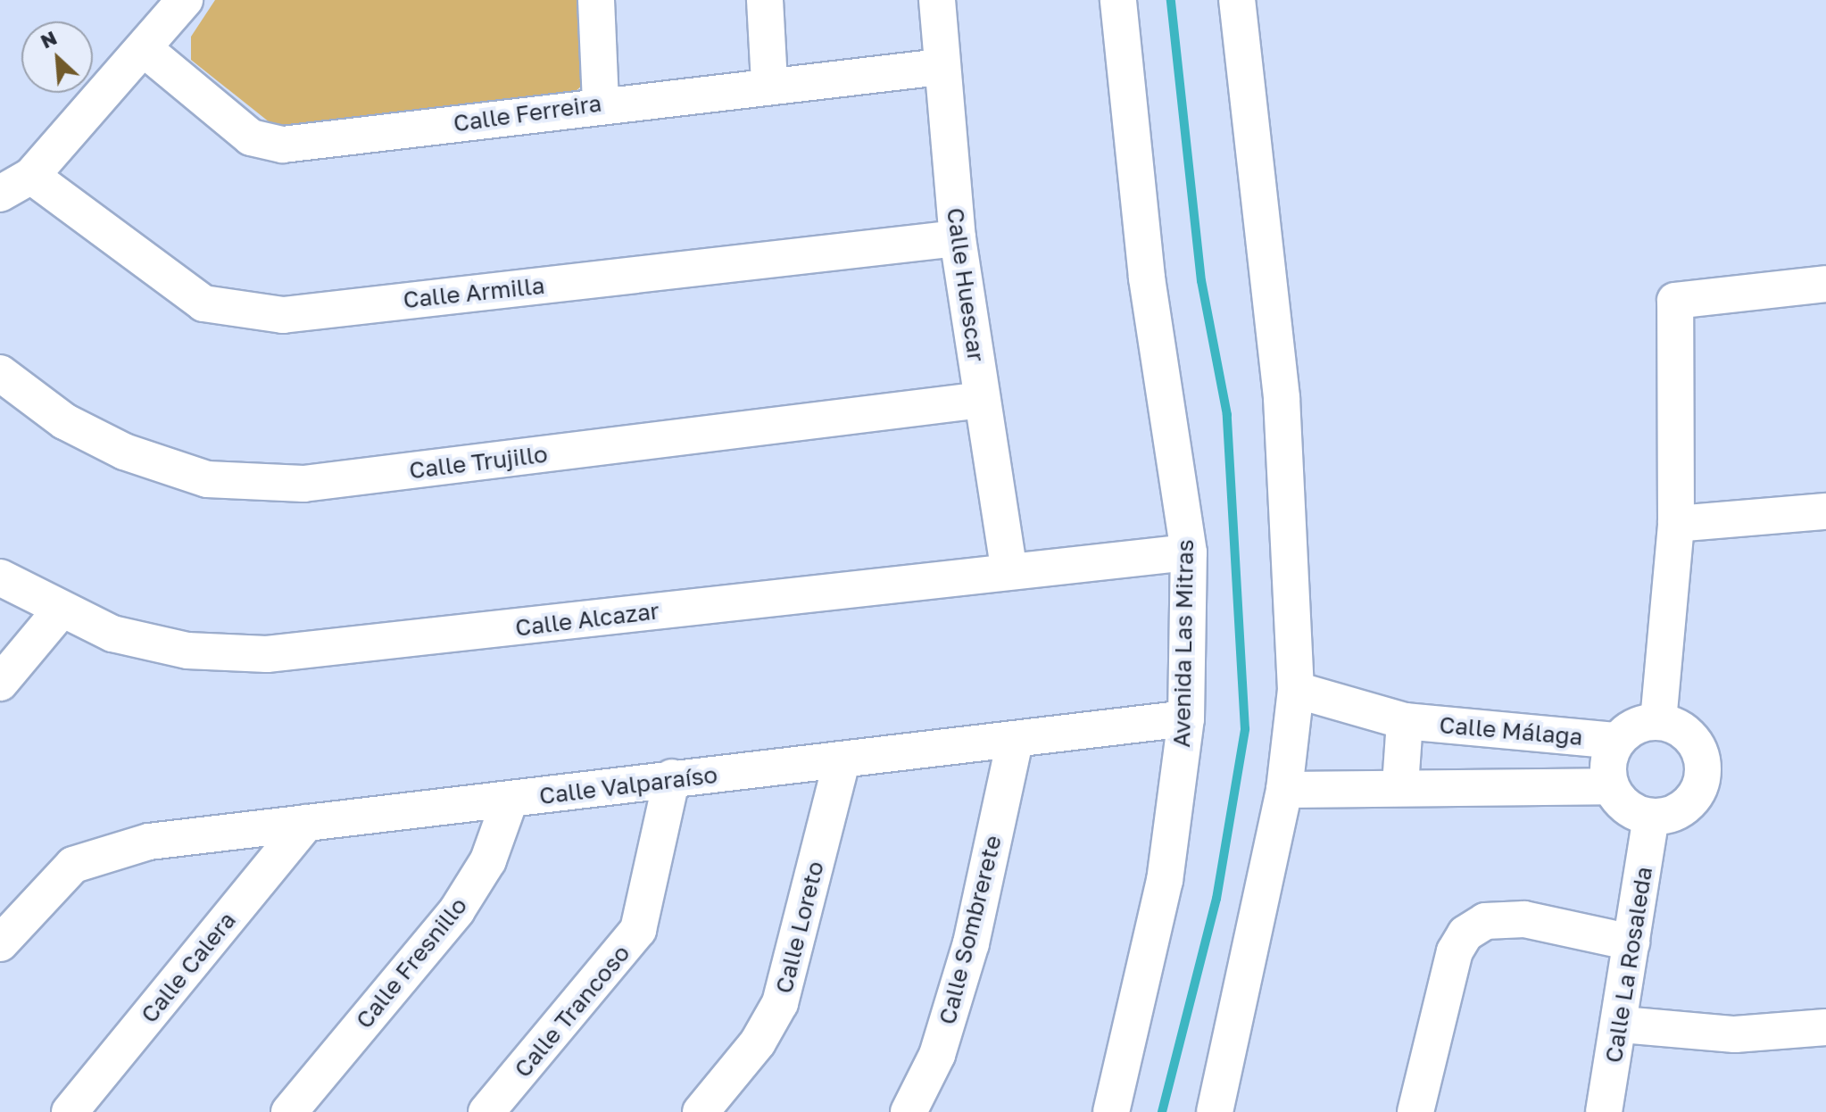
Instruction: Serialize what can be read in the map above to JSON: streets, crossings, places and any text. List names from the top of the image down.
{
  "streets": {
    "street": [
      "Calle Ferreira",
      "Calle Huescar",
      "Calle Armilla",
      "Calle Trujillo",
      "Calle Alcazar",
      "Avenida Las Mitras",
      "Calle Málaga",
      "Calle Valparaíso",
      "Calle Loreto",
      "Calle Sombrerete",
      "Calle Fresnillo",
      "Calle La Rosaleda",
      "Calle Calera",
      "Calle Trancoso"
    ]
  },
  "crossings": [
    ["Calle Ferreira", "Calle Huescar"],
    ["Calle Huescar", "Calle Armilla"],
    ["Calle Huescar", "Calle Trujillo"],
    ["Calle Huescar", "Calle Alcazar"],
    ["Calle Alcazar", "Avenida Las Mitras"],
    ["Avenida Las Mitras", "Calle Valparaíso"],
    ["Calle Málaga", "Calle La Rosaleda"],
    ["Calle Valparaíso", "Calle Loreto"],
    ["Calle Valparaíso", "Calle Sombrerete"],
    ["Calle Valparaíso", "Calle Fresnillo"],
    ["Calle Valparaíso", "Calle Calera"],
    ["Calle Valparaíso", "Calle Trancoso"]
  ],
  "north": "top left"
}
